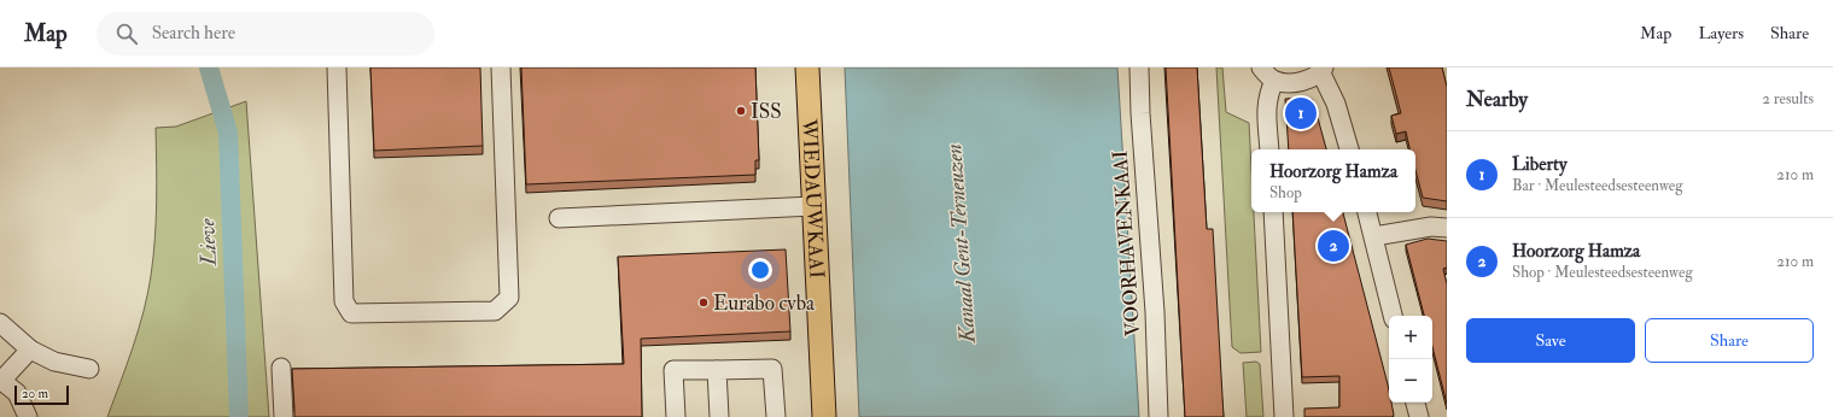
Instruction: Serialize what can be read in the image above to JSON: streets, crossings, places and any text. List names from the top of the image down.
{
  "streets": {
    "main road": ["WIEDAUWKAAI"],
    "street": ["VOORHAVENKAAI"]
  },
  "water": ["Lieve", "Kanaal Gent-Terneuzen"],
  "places": ["ISS", "Eurabo cvba"],
  "scale_bar": "20 m",
  "page": {
    "header": "Map",
    "search": "Search here",
    "nav": ["Map", "Layers", "Share"],
    "heading": ["Nearby", "2 results"],
    "pins": ["1", "2"],
    "list": [
      {
        "mark": "1",
        "name": "Liberty",
        "note": "Bar · Meulesteedsesteenweg",
        "value": "210 m"
      },
      {
        "mark": "2",
        "name": "Hoorzorg Hamza",
        "note": "Shop · Meulesteedsesteenweg",
        "value": "210 m"
      }
    ],
    "popup": ["Hoorzorg Hamza", "Shop"],
    "buttons": ["Save", "Share"],
    "map_buttons": ["+", "−"],
    "scale": "20 m"
  }
}
